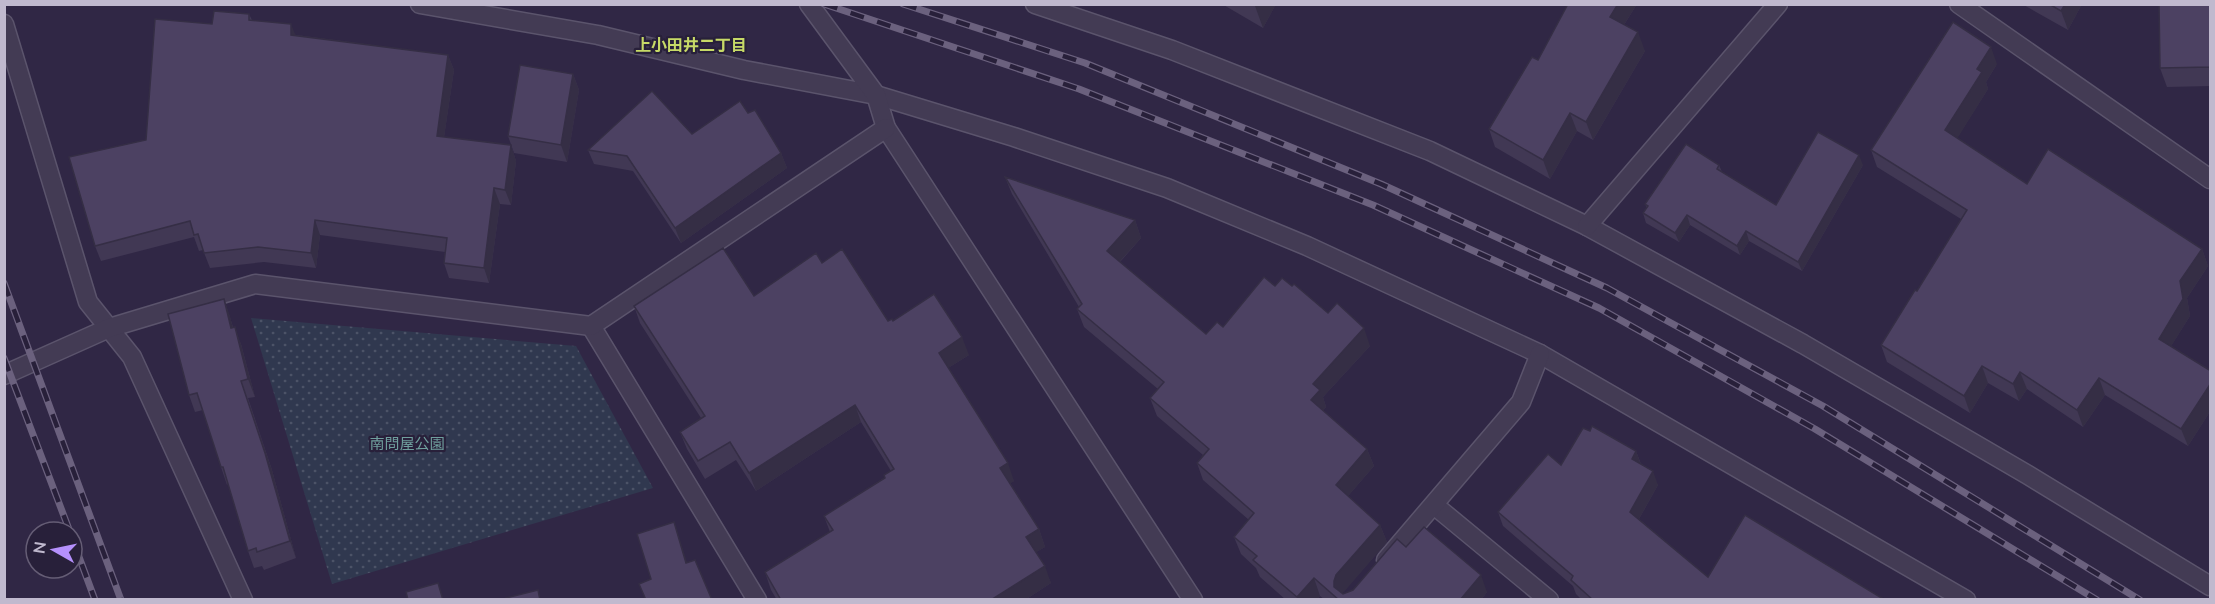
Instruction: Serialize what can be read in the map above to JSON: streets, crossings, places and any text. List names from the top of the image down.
{
  "districts": ["上小田井二丁目"],
  "parks": ["南問屋公園"],
  "north": "left"
}
